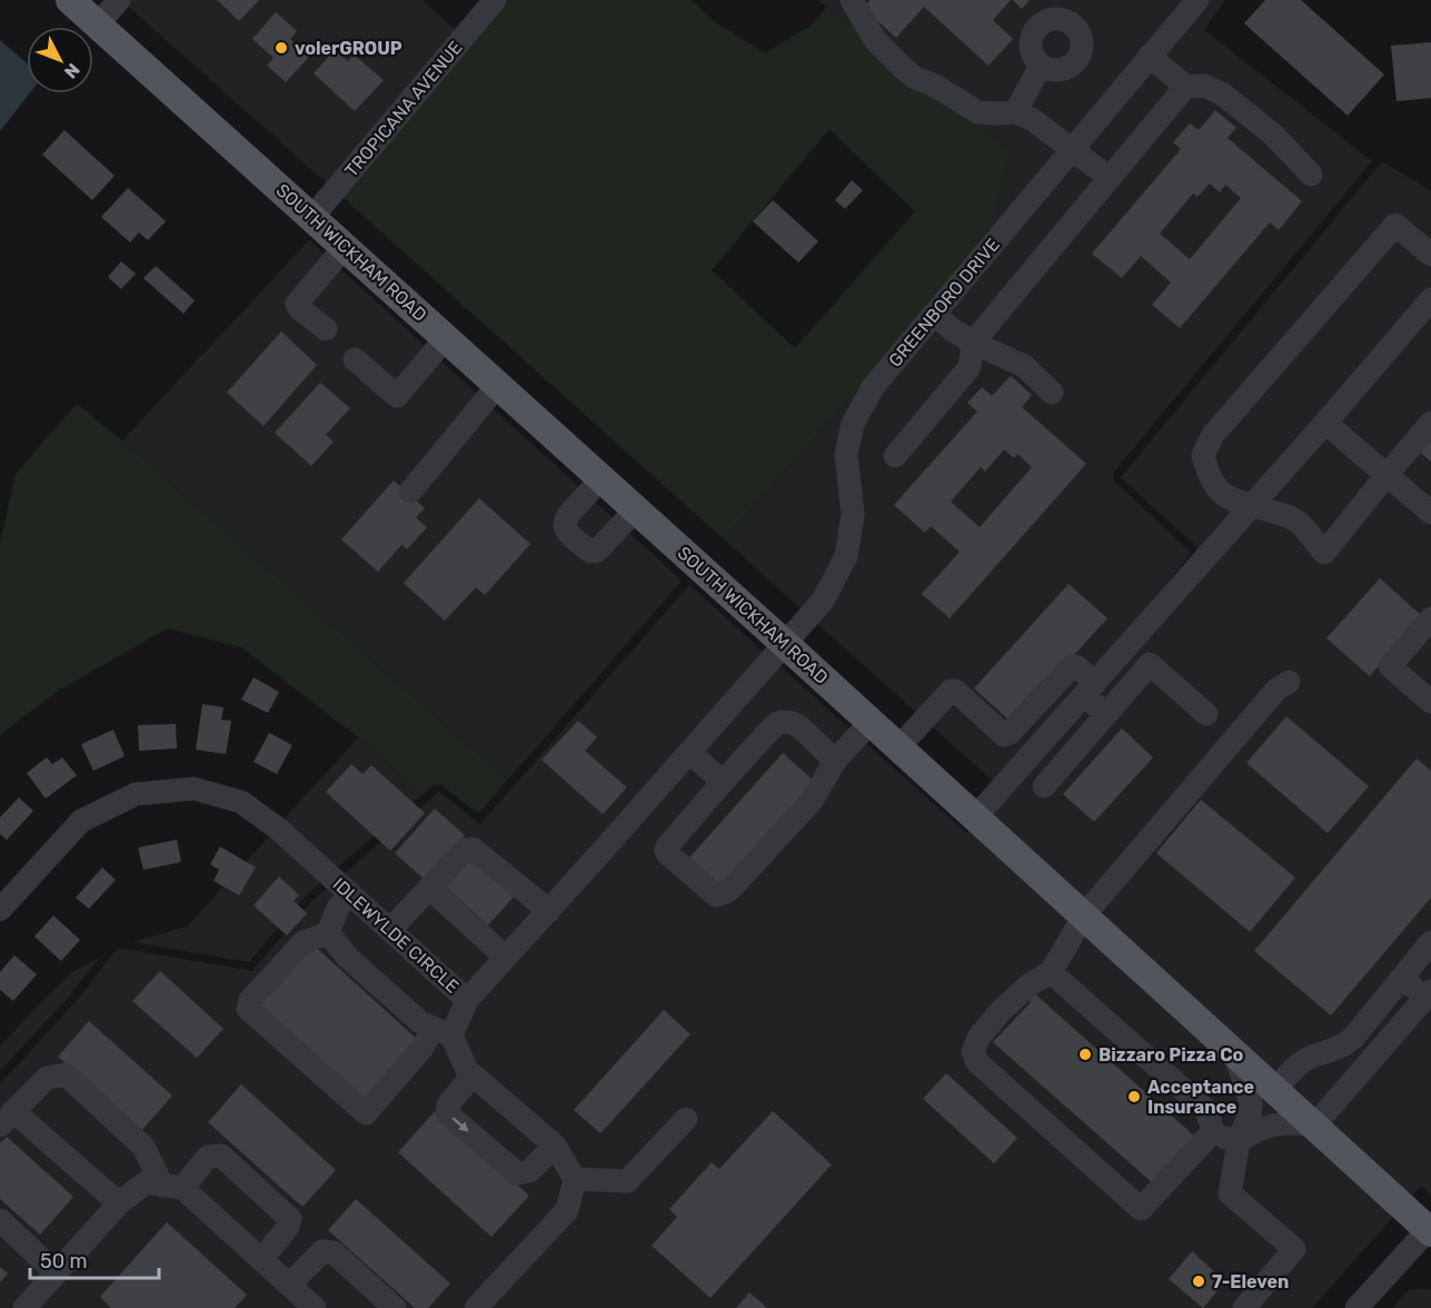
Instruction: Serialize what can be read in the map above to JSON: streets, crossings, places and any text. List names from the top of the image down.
{
  "streets": {
    "main road": ["SOUTH WICKHAM ROAD"],
    "street": ["TROPICANA AVENUE", "GREENBORO DRIVE", "IDLEWYLDE CIRCLE"]
  },
  "crossings": [
    ["TROPICANA AVENUE", "SOUTH WICKHAM ROAD"],
    ["SOUTH WICKHAM ROAD", "GREENBORO DRIVE"],
    ["SOUTH WICKHAM ROAD", "IDLEWYLDE CIRCLE"],
    ["GREENBORO DRIVE", "IDLEWYLDE CIRCLE"]
  ],
  "places": [
    "volerGROUP",
    "Bizzaro Pizza Co",
    "Acceptance Insurance",
    "7-Eleven"
  ],
  "scale_bar": "50 m",
  "north": "bottom right"
}
